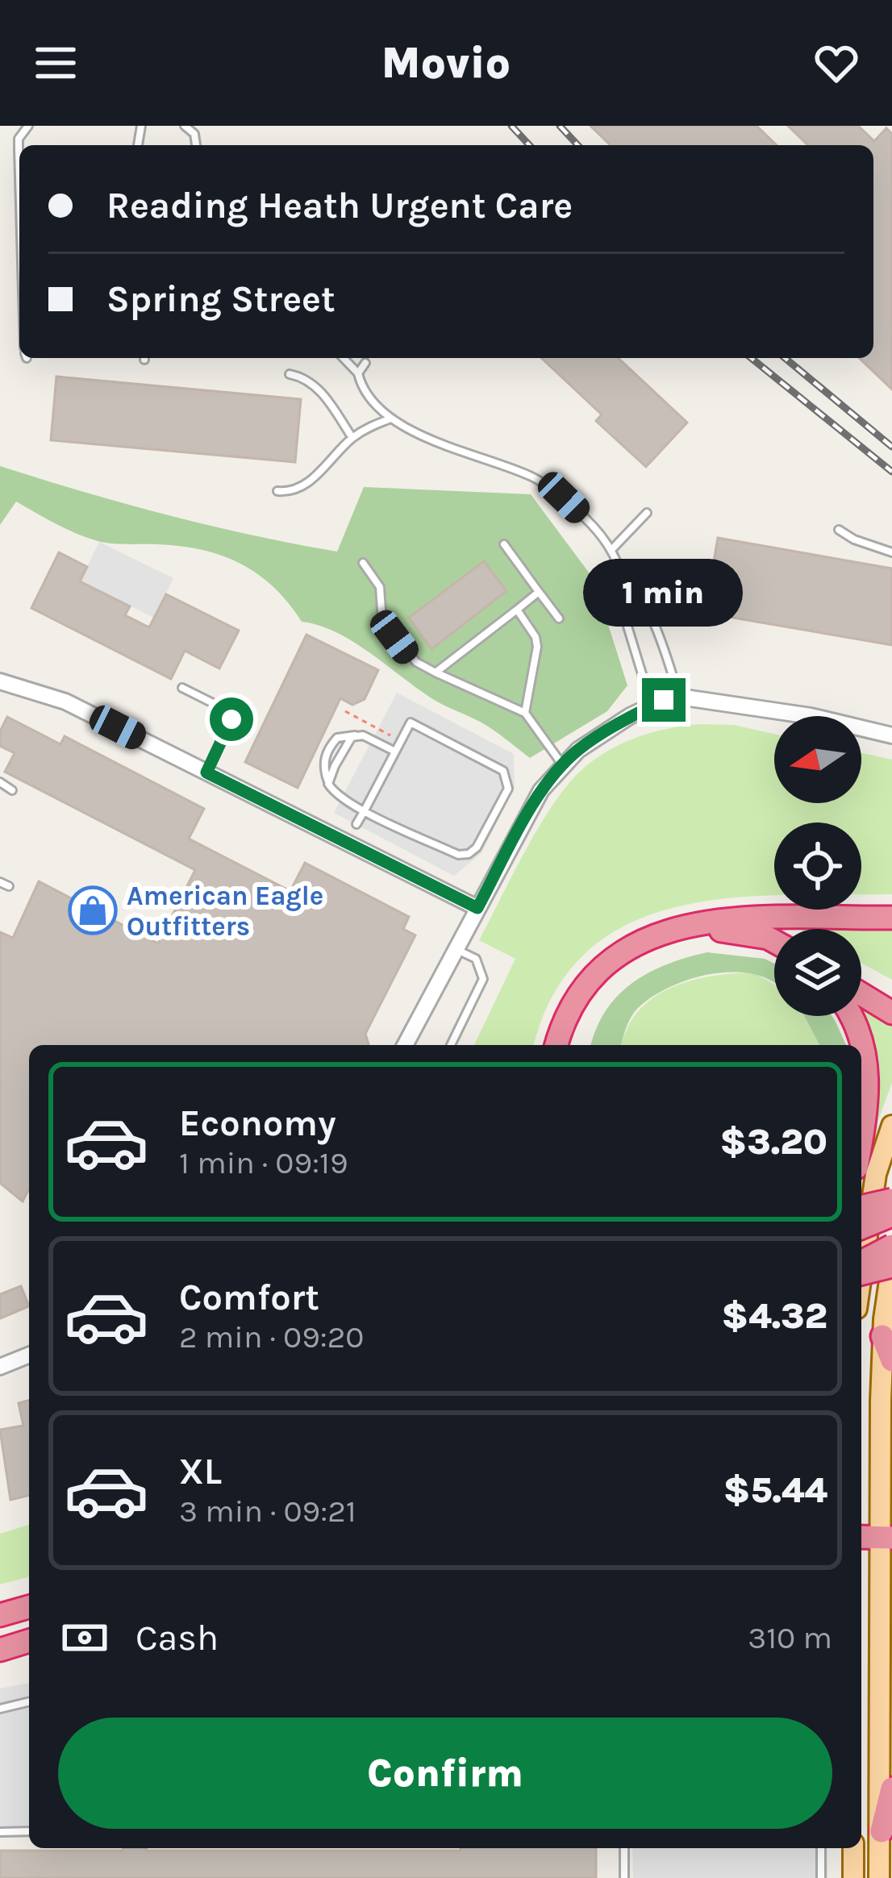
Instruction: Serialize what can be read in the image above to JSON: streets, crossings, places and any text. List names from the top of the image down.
{
  "places": {
    "shop": ["American Eagle Outfitters"]
  },
  "north": "left",
  "page": {
    "header": "Movio",
    "banner": ["Reading Heath Urgent Care", "Spring Street"],
    "bubble": "1 min",
    "list": [
      {
        "name": "Economy",
        "note": "1 min · 09:19",
        "value": "$3.20"
      },
      {
        "name": "Comfort",
        "note": "2 min · 09:20",
        "value": "$4.32"
      },
      {
        "name": "XL",
        "note": "3 min · 09:21",
        "value": "$5.44"
      }
    ],
    "pay": ["Cash", "310 m"],
    "buttons": "Confirm"
  }
}
